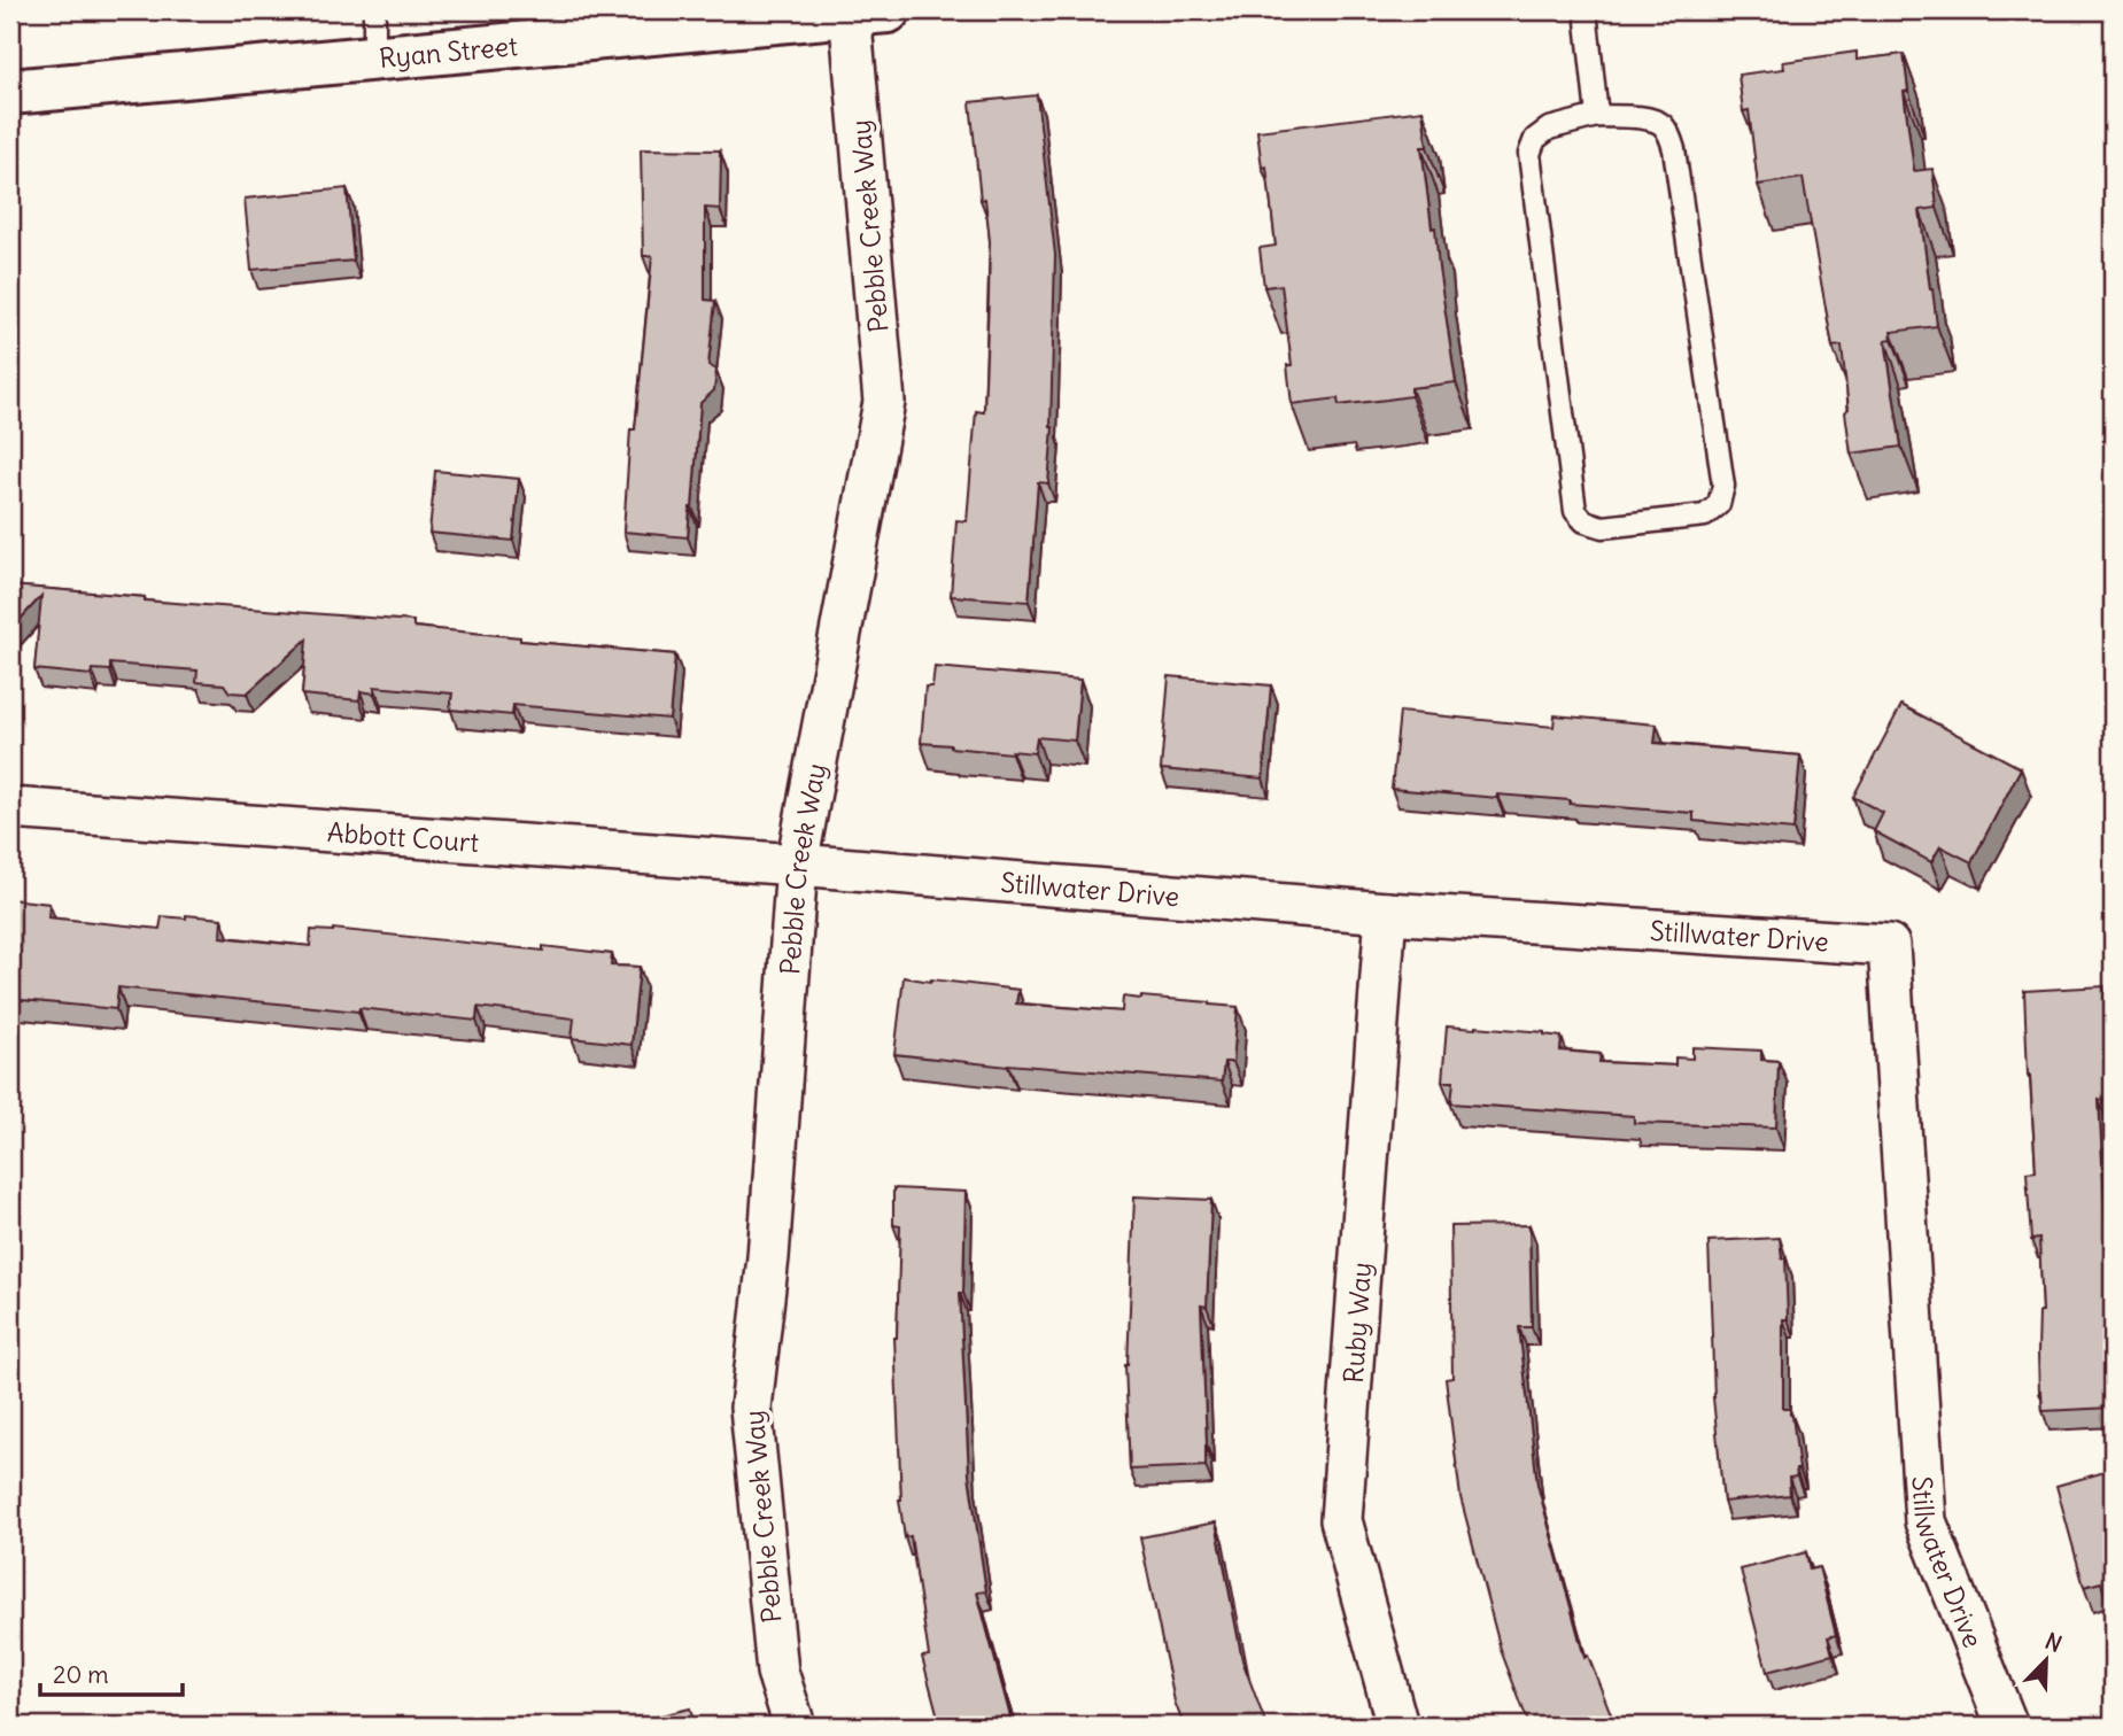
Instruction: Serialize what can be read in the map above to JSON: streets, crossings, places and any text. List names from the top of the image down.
{
  "streets": {
    "street": [
      "Ryan Street",
      "Pebble Creek Way",
      "Abbott Court",
      "Stillwater Drive",
      "Ruby Way"
    ]
  },
  "crossings": [
    ["Ryan Street", "Pebble Creek Way"],
    ["Pebble Creek Way", "Abbott Court"],
    ["Pebble Creek Way", "Stillwater Drive"],
    ["Abbott Court", "Stillwater Drive"],
    ["Stillwater Drive", "Ruby Way"]
  ],
  "scale_bar": "20 m",
  "north": "top right"
}
